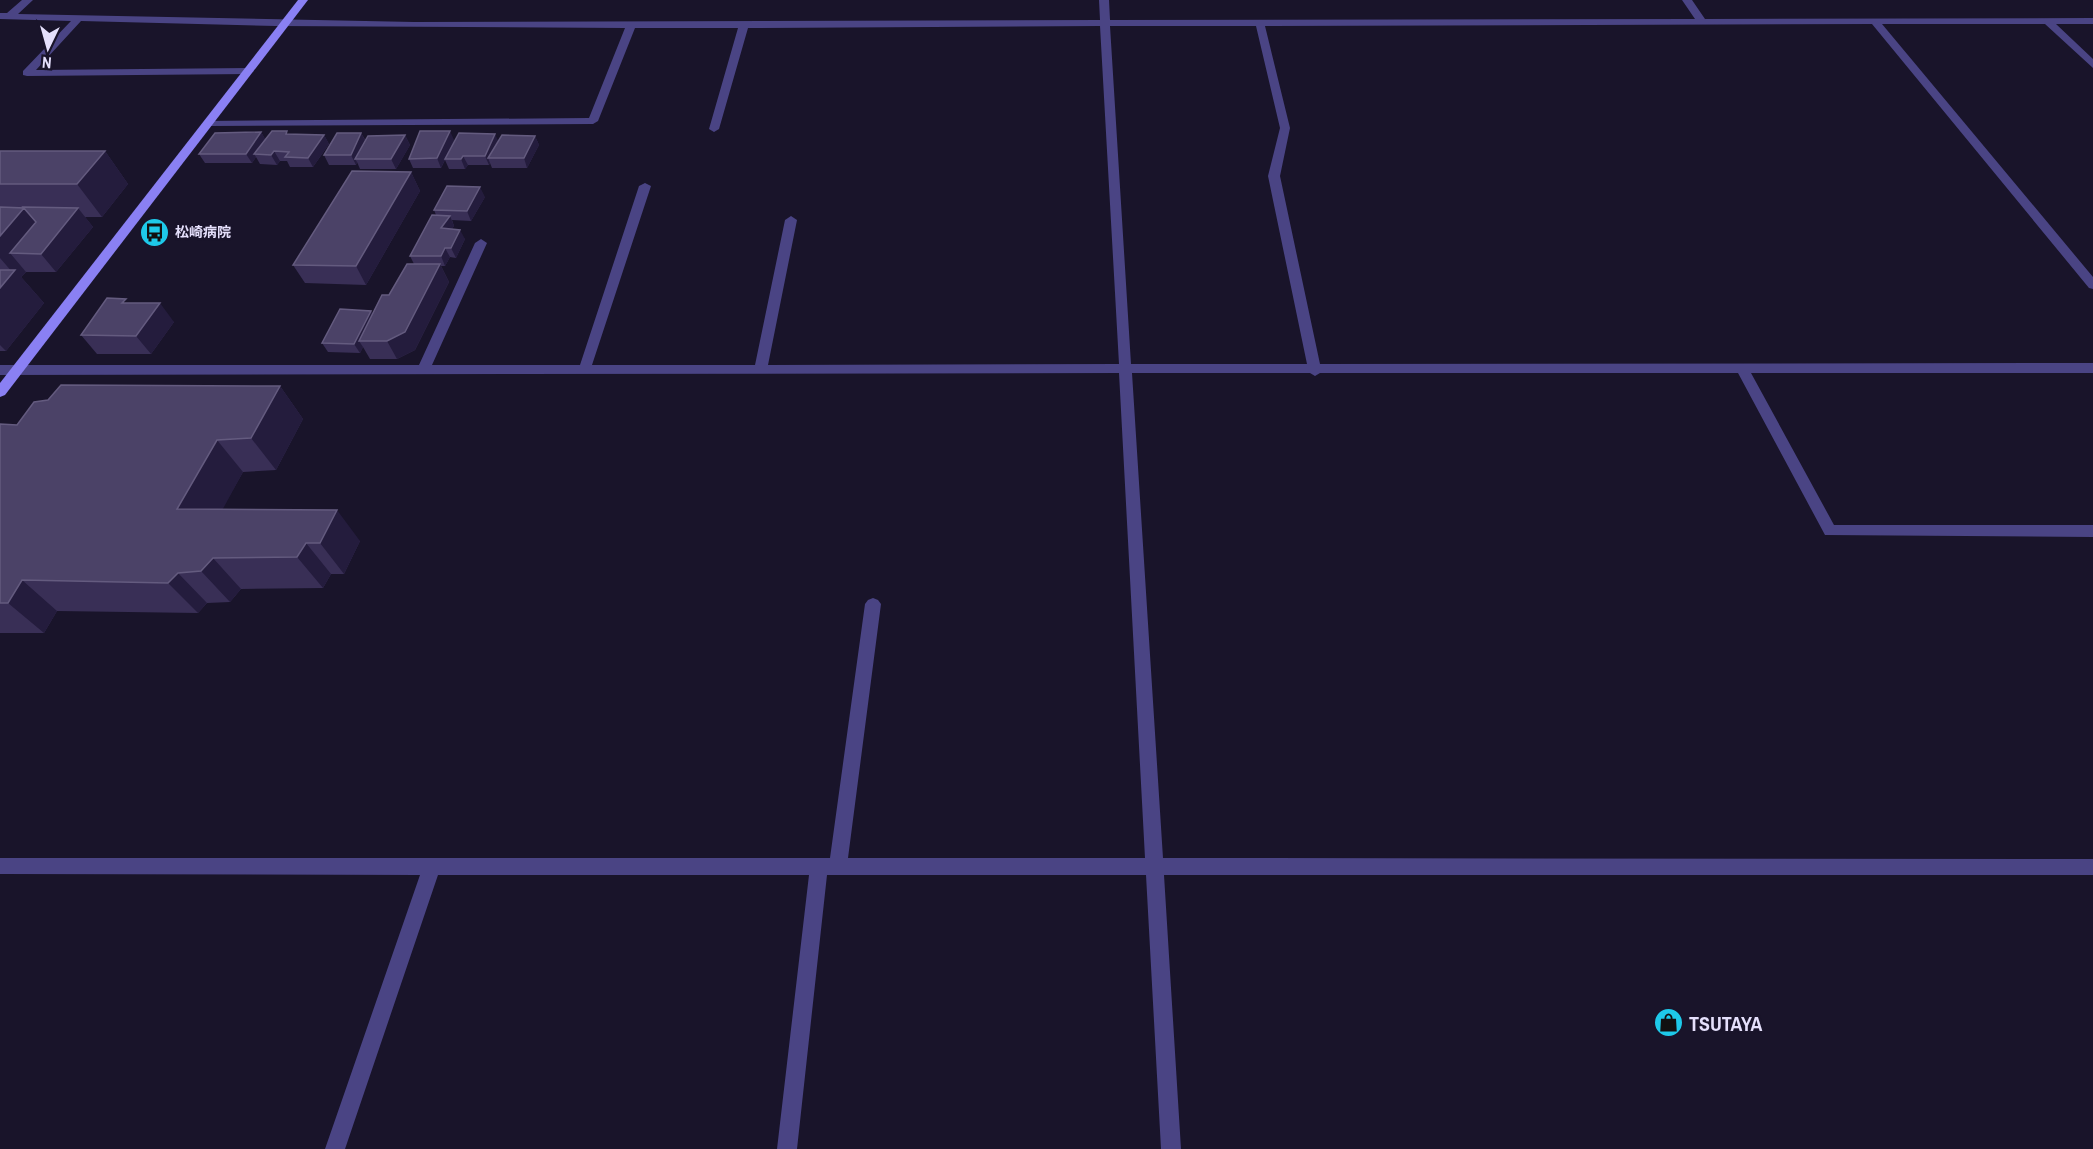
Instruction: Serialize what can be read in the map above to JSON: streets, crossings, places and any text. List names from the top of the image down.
{
  "places": {
    "bus stop": ["松崎病院"],
    "shop": ["TSUTAYA"]
  },
  "north": "bottom"
}
